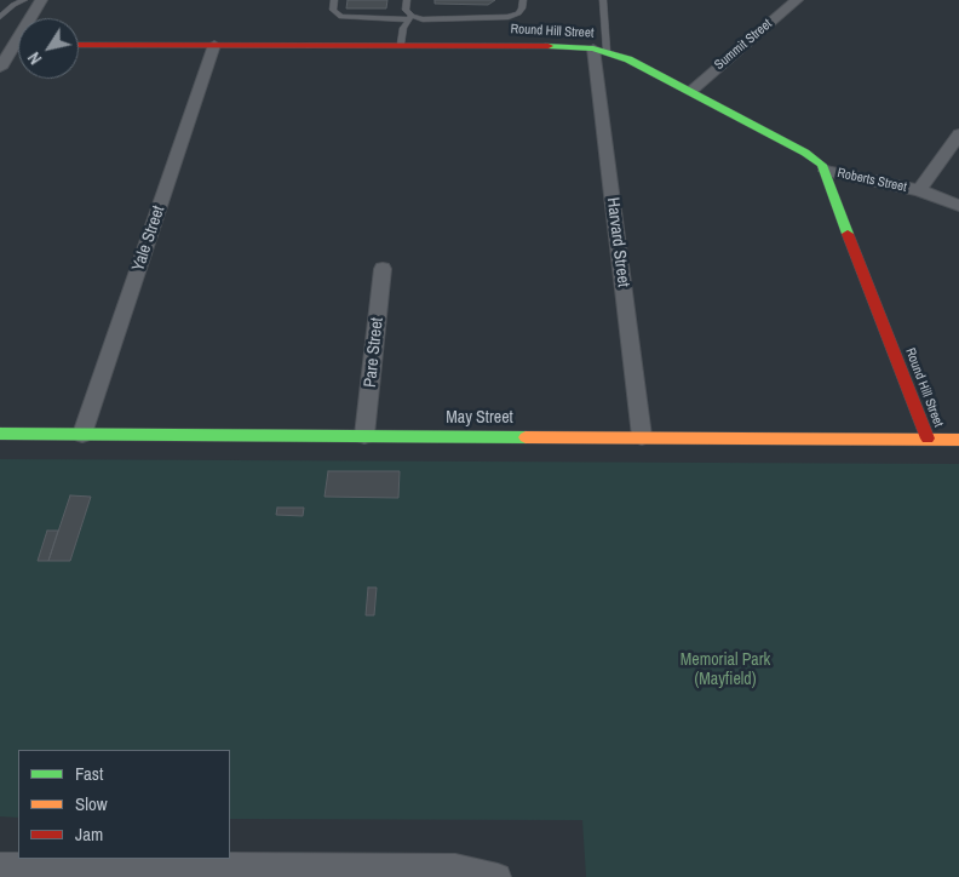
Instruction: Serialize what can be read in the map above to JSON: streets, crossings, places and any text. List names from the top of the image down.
{
  "streets": {
    "street": [
      "Round Hill Street",
      "Summit Street",
      "Roberts Street",
      "Yale Street",
      "Harvard Street",
      "Pare Street",
      "May Street"
    ]
  },
  "crossings": [
    ["Round Hill Street", "Summit Street"],
    ["Round Hill Street", "Roberts Street"],
    ["Round Hill Street", "Yale Street"],
    ["Round Hill Street", "Harvard Street"],
    ["Round Hill Street", "May Street"],
    ["Yale Street", "May Street"],
    ["Harvard Street", "May Street"],
    ["Pare Street", "May Street"]
  ],
  "parks": ["Memorial Park (Mayfield)"],
  "legend": ["Fast", "Slow", "Jam"],
  "north": "bottom left"
}
